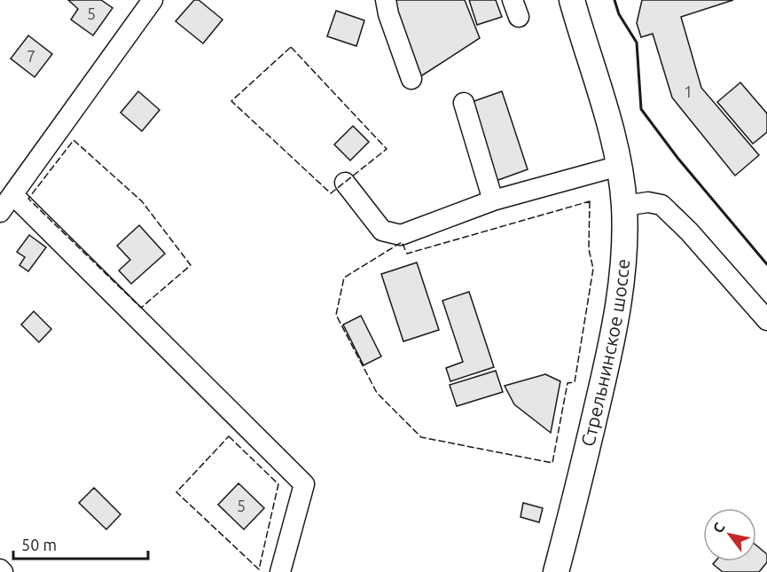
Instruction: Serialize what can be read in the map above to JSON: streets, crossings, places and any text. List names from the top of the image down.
{
  "streets": {
    "main road": ["Стрельнинское шоссе"]
  },
  "house_numbers": [
    "5",
    "7",
    "1",
    "5"
  ],
  "scale_bar": "50 m",
  "north": "top left"
}
